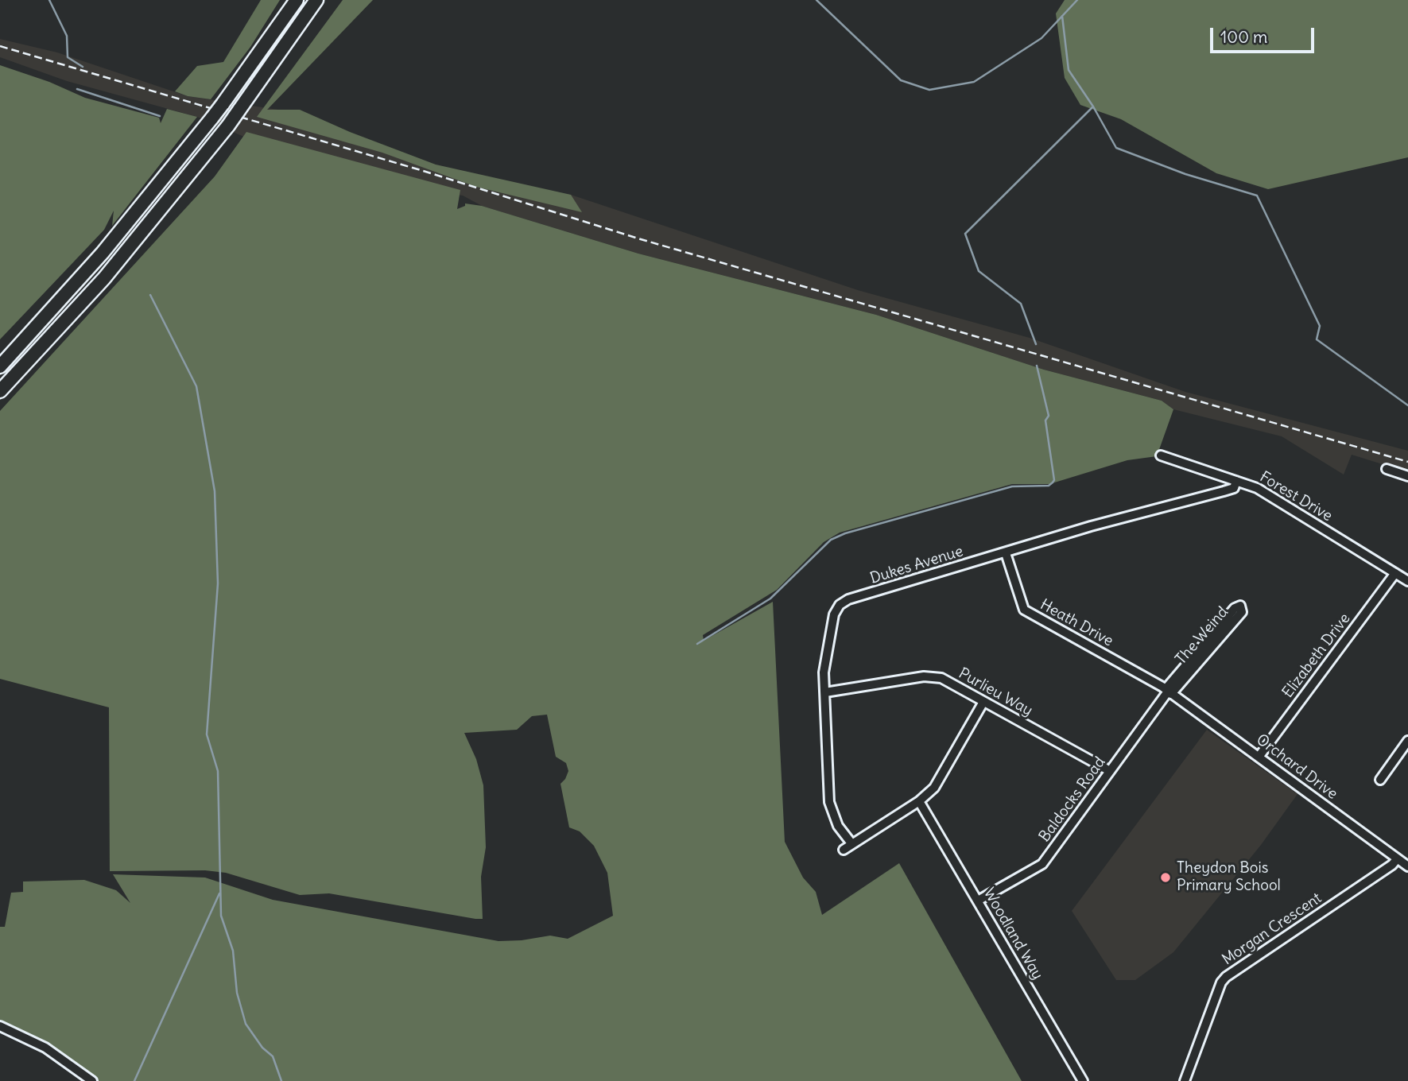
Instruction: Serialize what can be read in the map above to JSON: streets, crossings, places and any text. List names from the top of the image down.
{
  "streets": {
    "street": [
      "Forest Drive",
      "Dukes Avenue",
      "Heath Drive",
      "The Weind",
      "Elizabeth Drive",
      "Purlieu Way",
      "Orchard Drive",
      "Baldocks Road",
      "Morgan Crescent",
      "Woodland Way"
    ]
  },
  "crossings": [
    ["Forest Drive", "Dukes Avenue"],
    ["Forest Drive", "Elizabeth Drive"],
    ["Dukes Avenue", "Heath Drive"],
    ["Dukes Avenue", "Purlieu Way"],
    ["Heath Drive", "The Weind"],
    ["Heath Drive", "Orchard Drive"],
    ["Heath Drive", "Baldocks Road"],
    ["The Weind", "Orchard Drive"],
    ["The Weind", "Baldocks Road"],
    ["Elizabeth Drive", "Orchard Drive"],
    ["Purlieu Way", "Baldocks Road"],
    ["Orchard Drive", "Baldocks Road"],
    ["Orchard Drive", "Morgan Crescent"],
    ["Baldocks Road", "Woodland Way"]
  ],
  "places": ["Theydon Bois Primary School"],
  "scale_bar": "100 m"
}
